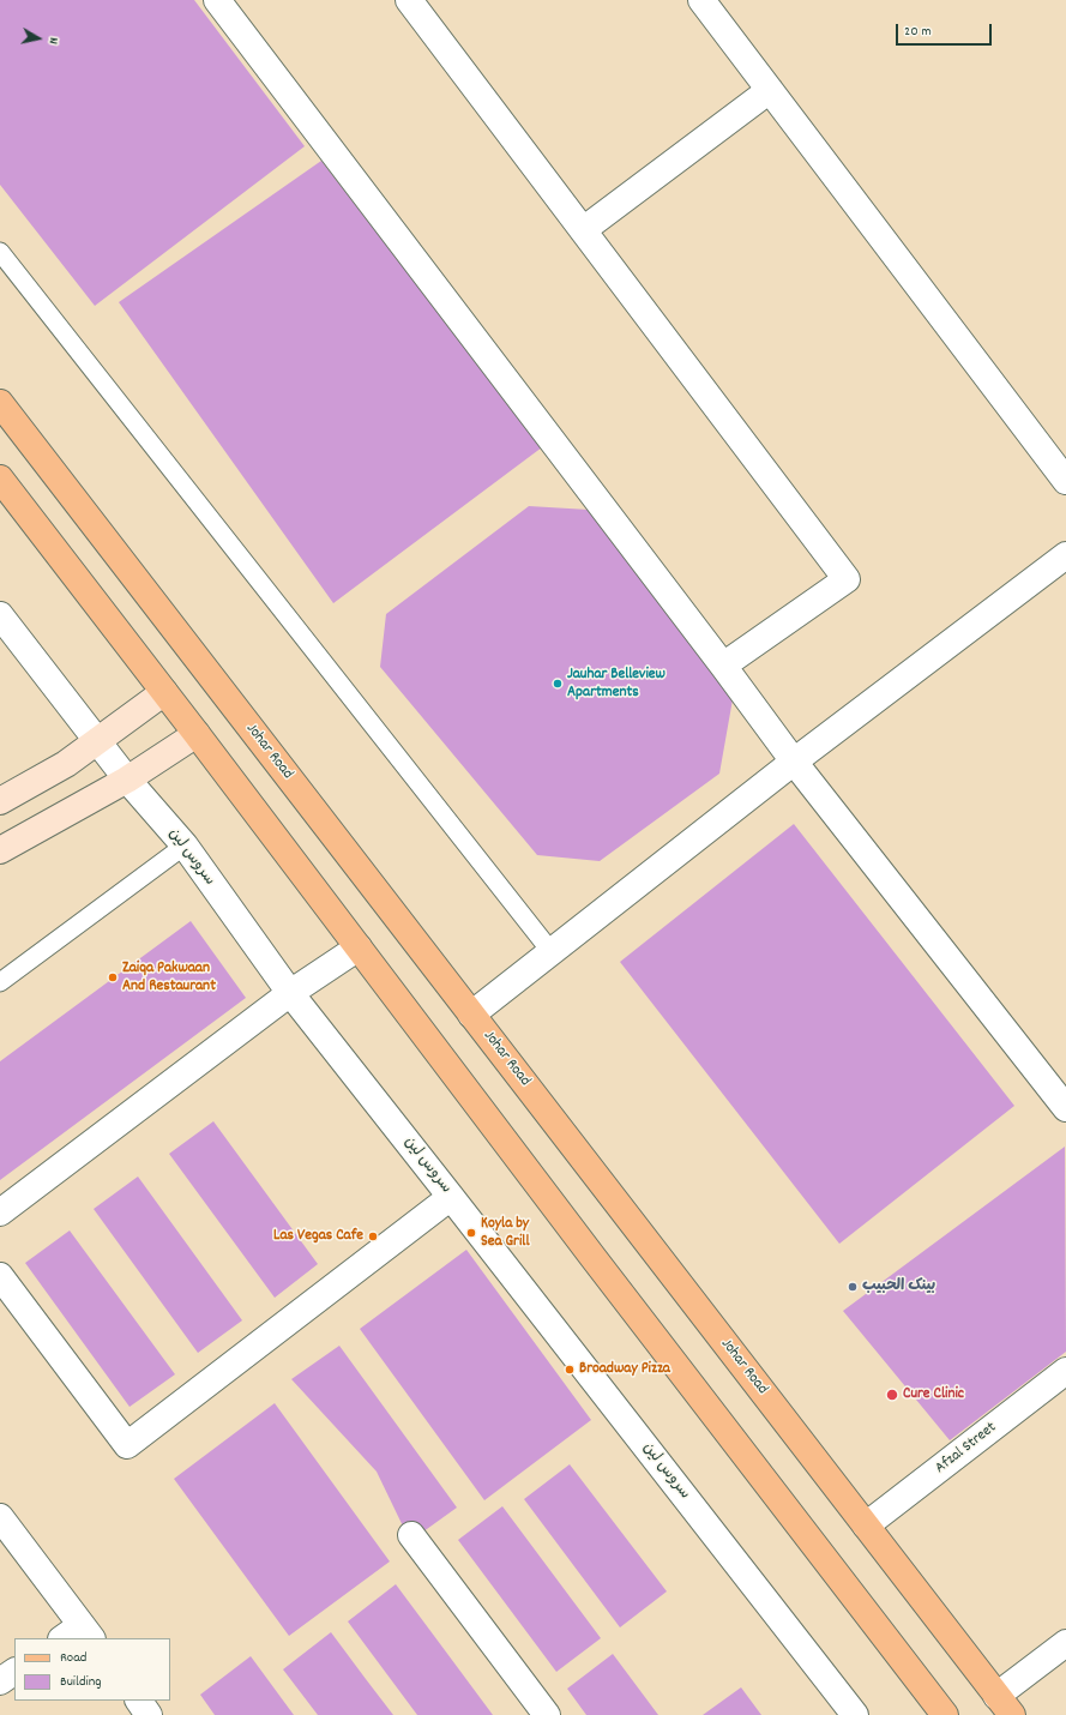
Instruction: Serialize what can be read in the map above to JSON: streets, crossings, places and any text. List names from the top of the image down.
{
  "streets": {
    "main road": ["Johar Road"],
    "street": ["سروس لین", "Afzal Street"]
  },
  "crossings": [
    ["Johar Road", "Afzal Street"]
  ],
  "places": [
    "Jauhar Belleview Apartments",
    "Zaiqa Pakwaan And Restaurant",
    "Koyla by Sea Grill",
    "Las Vegas Cafe",
    "بينک الحبيب",
    "Broadway Pizza",
    "Cure Clinic"
  ],
  "legend": ["Road", "Building"],
  "scale_bar": "20 m",
  "north": "right"
}
